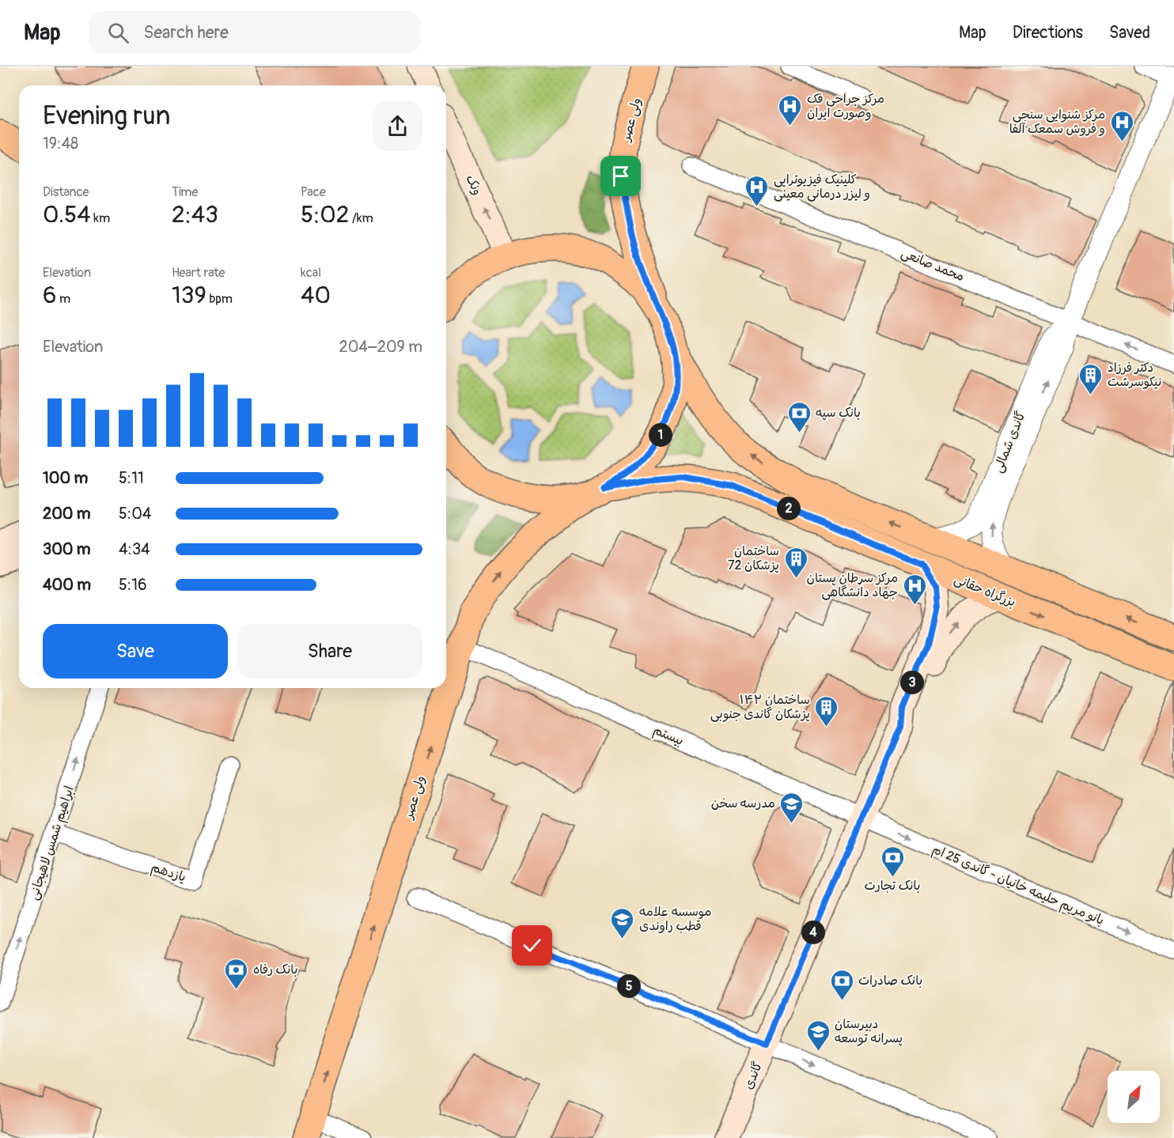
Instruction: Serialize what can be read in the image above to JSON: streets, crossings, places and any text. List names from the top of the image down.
{
  "streets": {
    "main road": [
      "ولی عصر",
      "ونک",
      "بزرگراه حقانی",
      "گاندی"
    ],
    "street": [
      "محمد صانعی",
      "گاندی شمالی",
      "بیستم",
      "ابراهیم شمس لاهیجانی",
      "یازدهم",
      "بانو مریم حلیمه خانیان - گاندی 25 ام"
    ]
  },
  "crossings": [
    ["ولی عصر", "بزرگراه حقانی"],
    ["محمد صانعی", "گاندی شمالی"],
    ["گاندی شمالی", "بزرگراه حقانی"],
    ["بزرگراه حقانی", "گاندی"],
    ["بیستم", "بانو مریم حلیمه خانیان - گاندی 25 ام"],
    ["بیستم", "گاندی"],
    ["ابراهیم شمس لاهیجانی", "یازدهم"],
    ["بانو مریم حلیمه خانیان - گاندی 25 ام", "گاندی"]
  ],
  "one_way": [
    "ولی عصر",
    "ونک",
    "ابراهیم شمس لاهیجانی",
    "بانو مریم حلیمه خانیان - گاندی 25 ام"
  ],
  "places": {
    "hospital": [
      "مرکز جراحی فک وصورت ایران",
      "مرکز شنوایی سنجی و فروش سمعک آلفا",
      "کلینیک فیزیوتراپی و لیزر درمانی معینی",
      "مرکز سرطان پستان جهاد دانشگاهی"
    ],
    "building": ["دکتر فرزاد نیکوسرشت", "ساختمان پزشکان 72", "ساختمان ۱۴۲ پزشکان گاندی جنوبی"],
    "bank": [
      "بانک سپه",
      "بانک تجارت",
      "بانک رفاه",
      "بانک صادرات"
    ],
    "school or university": ["مدرسه سخن", "موسسه علامه قطب راوندی", "دبیرستان پسرانه توسعه"]
  },
  "north": "top right",
  "page": {
    "header": "Map",
    "search": "Search here",
    "nav": ["Map", "Directions", "Saved"],
    "heading": ["Evening run", "19:48"],
    "stats": [
      ["Distance", "0.54 km"],
      ["Time", "2:43"],
      ["Pace", "5:02 /km"],
      ["Elevation", "6 m"],
      ["Heart rate", "139 bpm"],
      ["kcal", "40"]
    ],
    "chart": ["Elevation", "204–209 m"],
    "pins": [
      "1",
      "2",
      "3",
      "4",
      "5"
    ],
    "list": [
      {
        "name": "100 m",
        "note": "5:11"
      },
      {
        "name": "200 m",
        "note": "5:04"
      },
      {
        "name": "300 m",
        "note": "4:34"
      },
      {
        "name": "400 m",
        "note": "5:16"
      }
    ],
    "buttons": ["Save", "Share"]
  }
}
